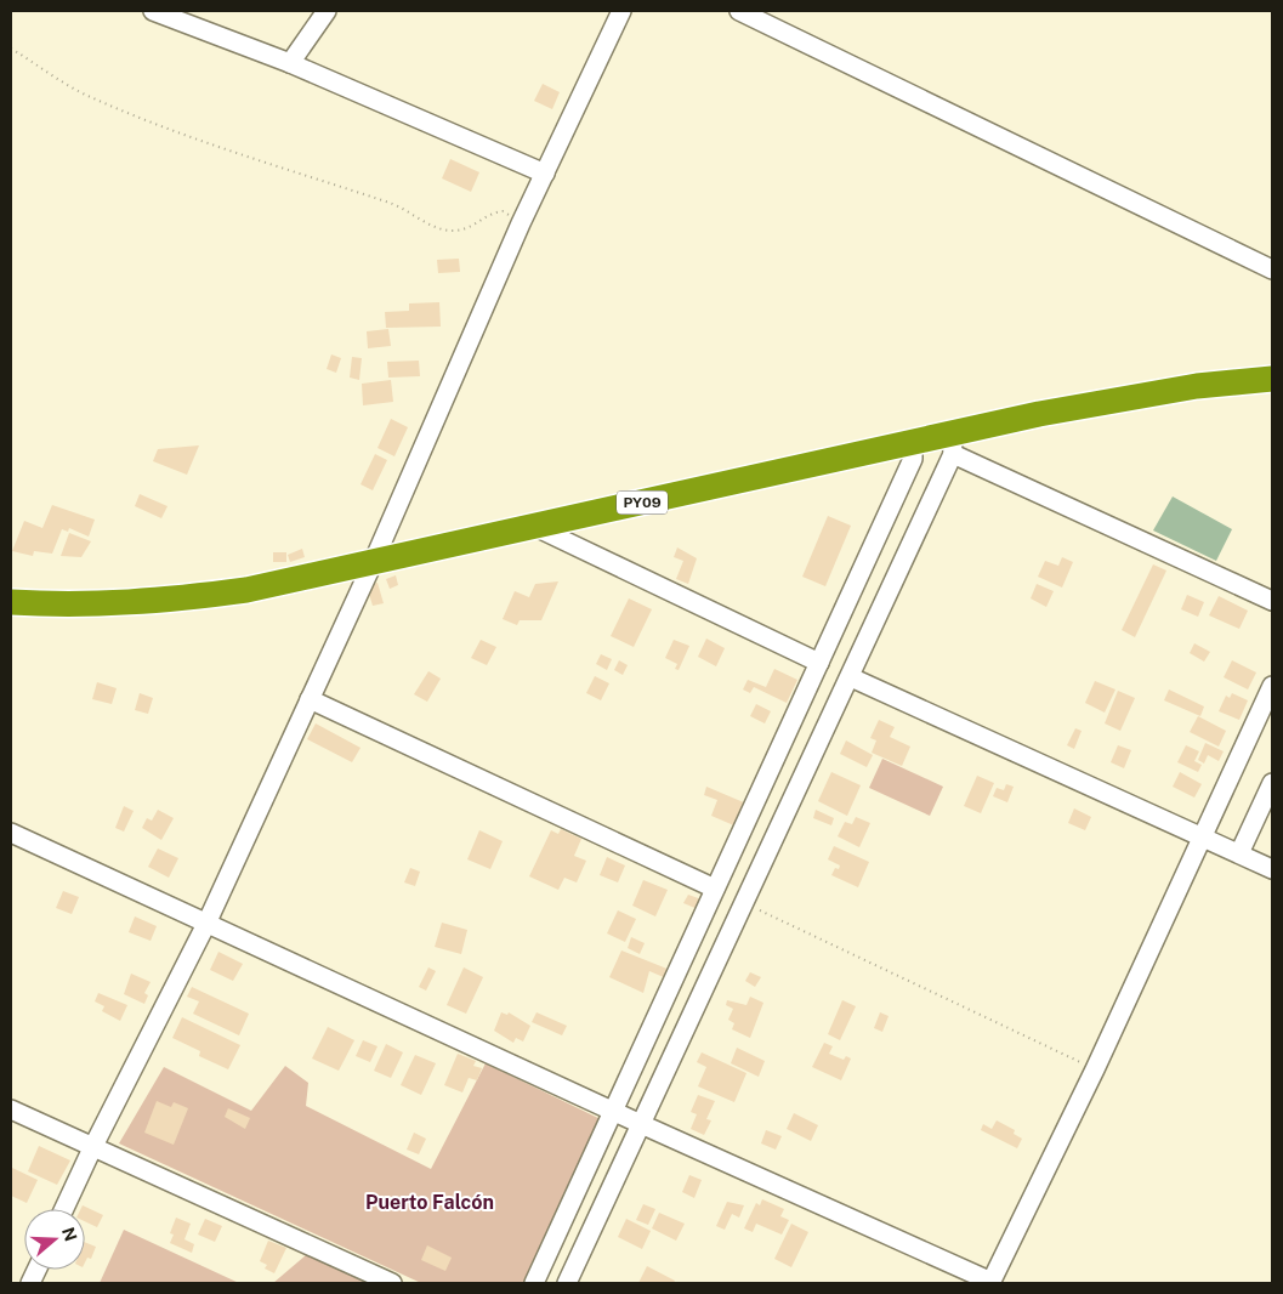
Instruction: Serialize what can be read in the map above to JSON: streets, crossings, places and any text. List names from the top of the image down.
{
  "streets": {
    "highway": ["PY09"]
  },
  "districts": ["Puerto Falcón"],
  "north": "right"
}
